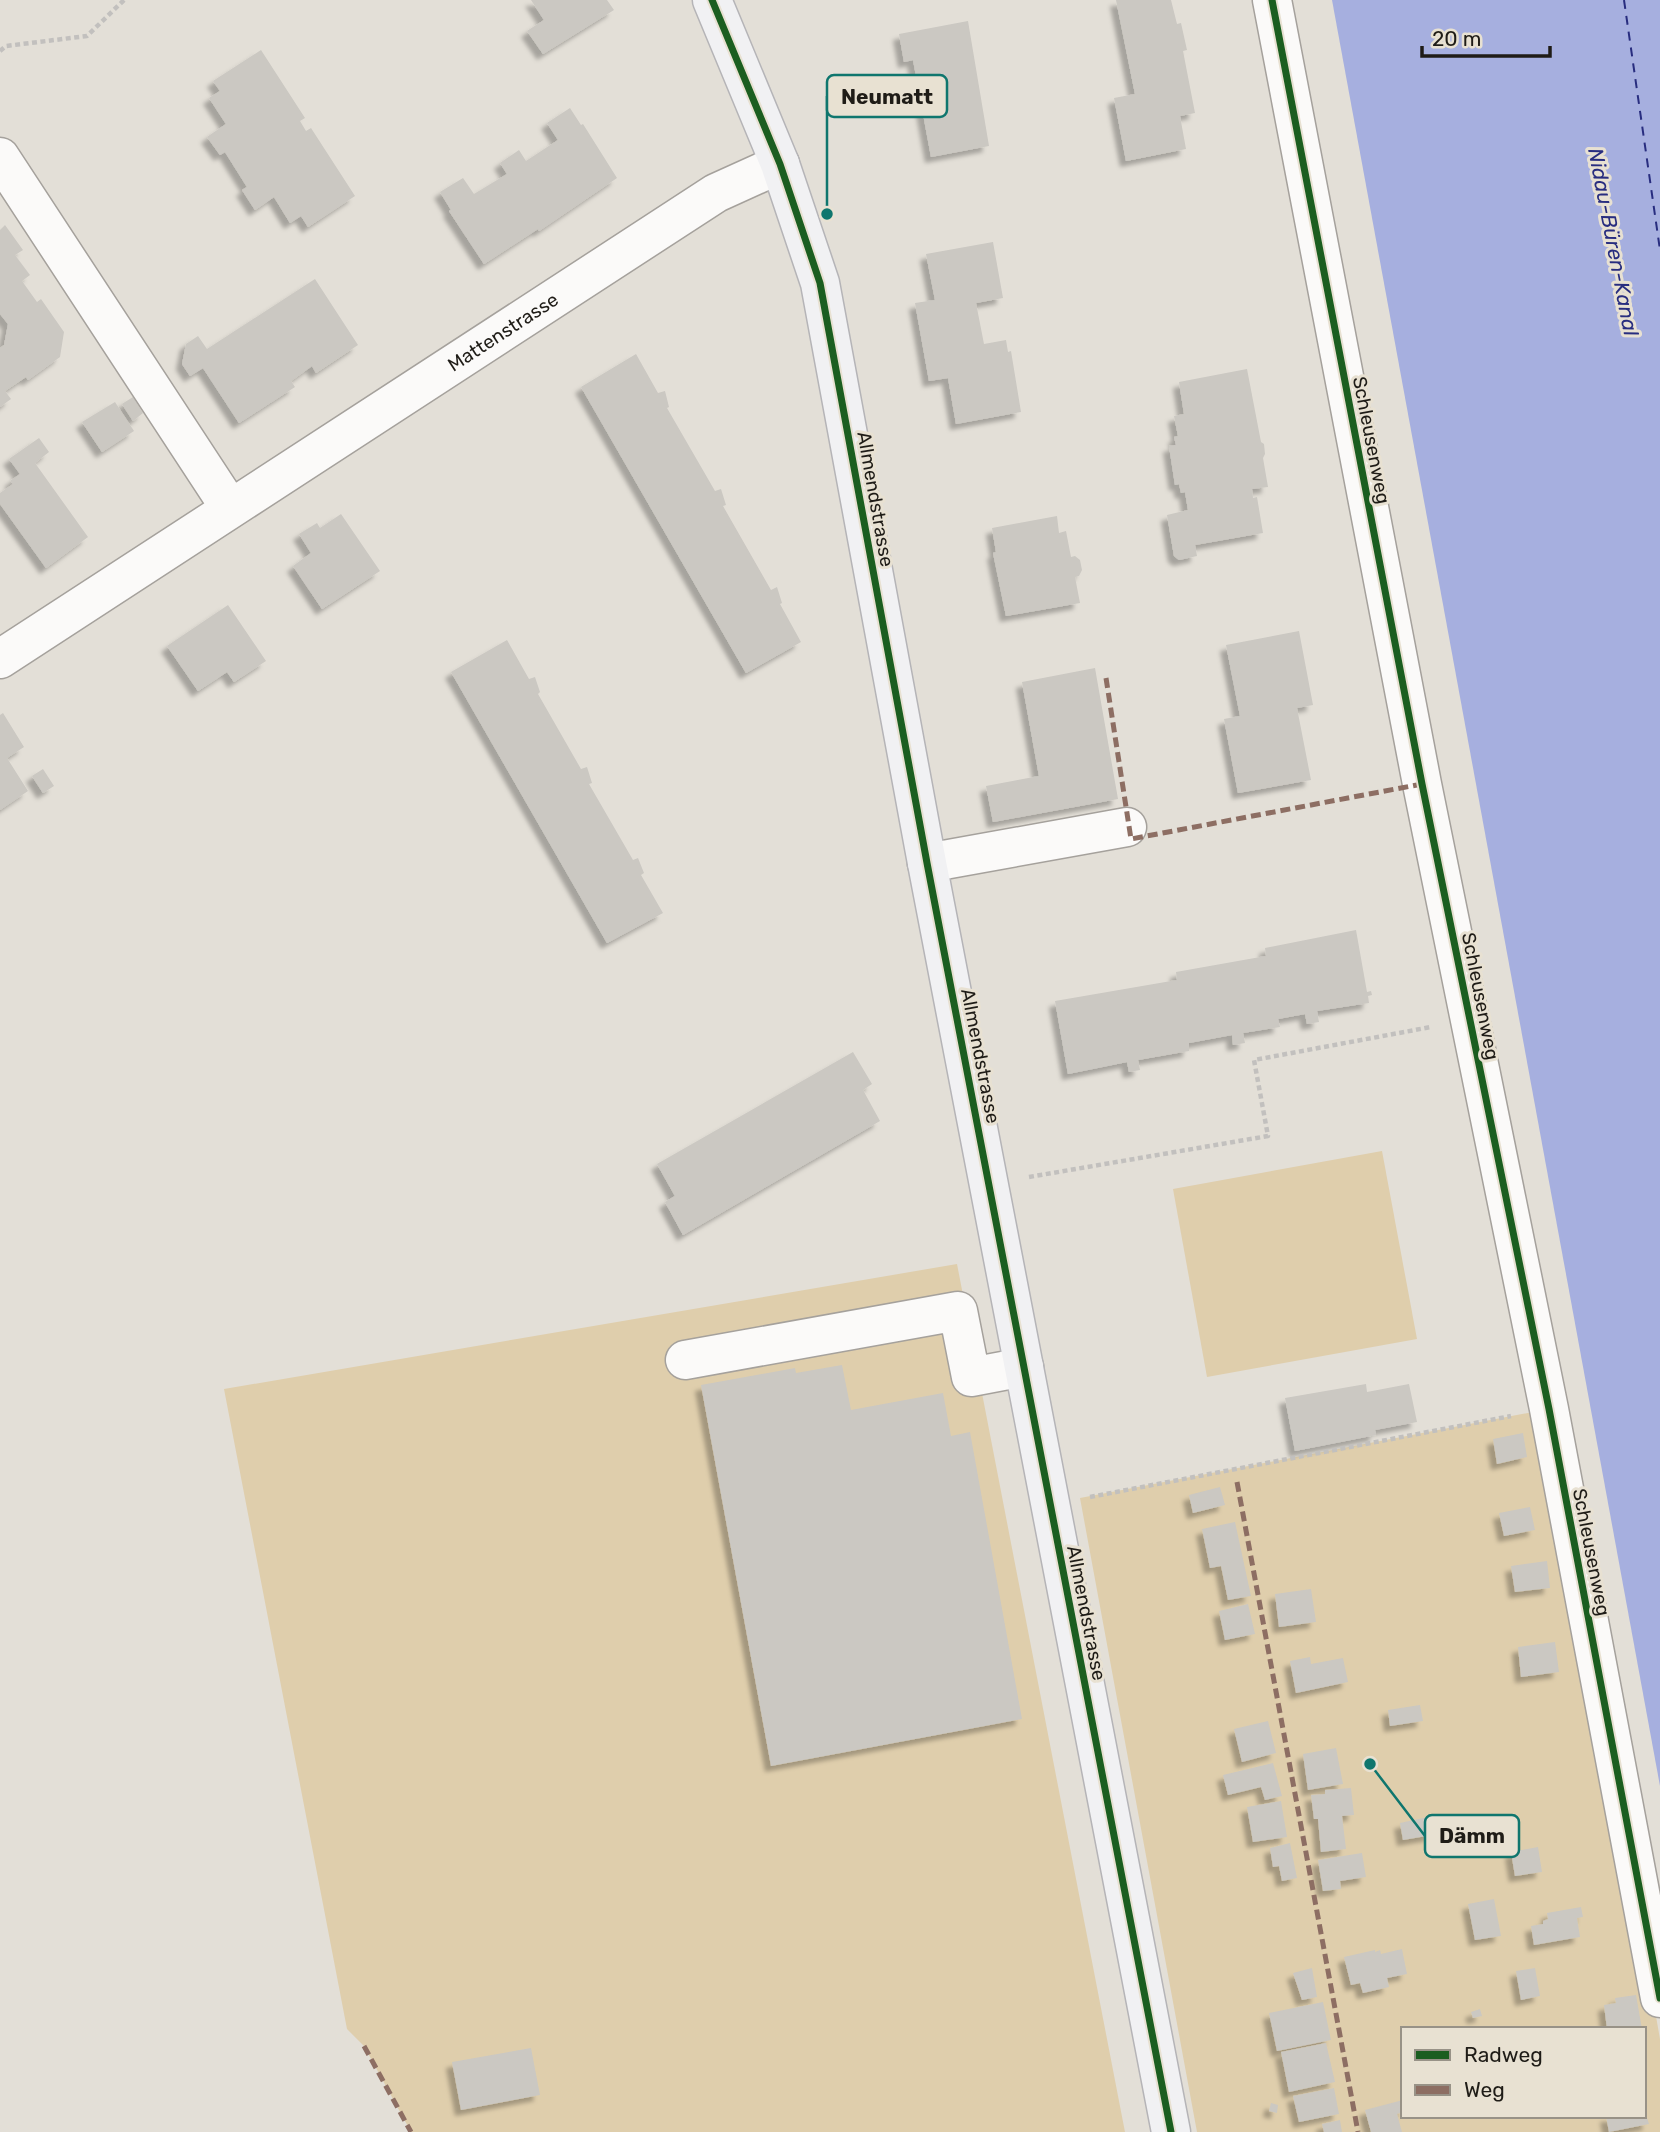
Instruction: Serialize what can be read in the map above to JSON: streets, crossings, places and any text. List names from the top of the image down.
{
  "streets": {
    "main road": ["Allmendstrasse"],
    "street": ["Mattenstrasse", "Schleusenweg"]
  },
  "crossings": [
    ["Mattenstrasse", "Allmendstrasse"]
  ],
  "water": ["Nidau-Büren-Kanal"],
  "places": ["Neumatt", "Dämm"],
  "legend": ["Radweg", "Weg"],
  "scale_bar": "20 m"
}
